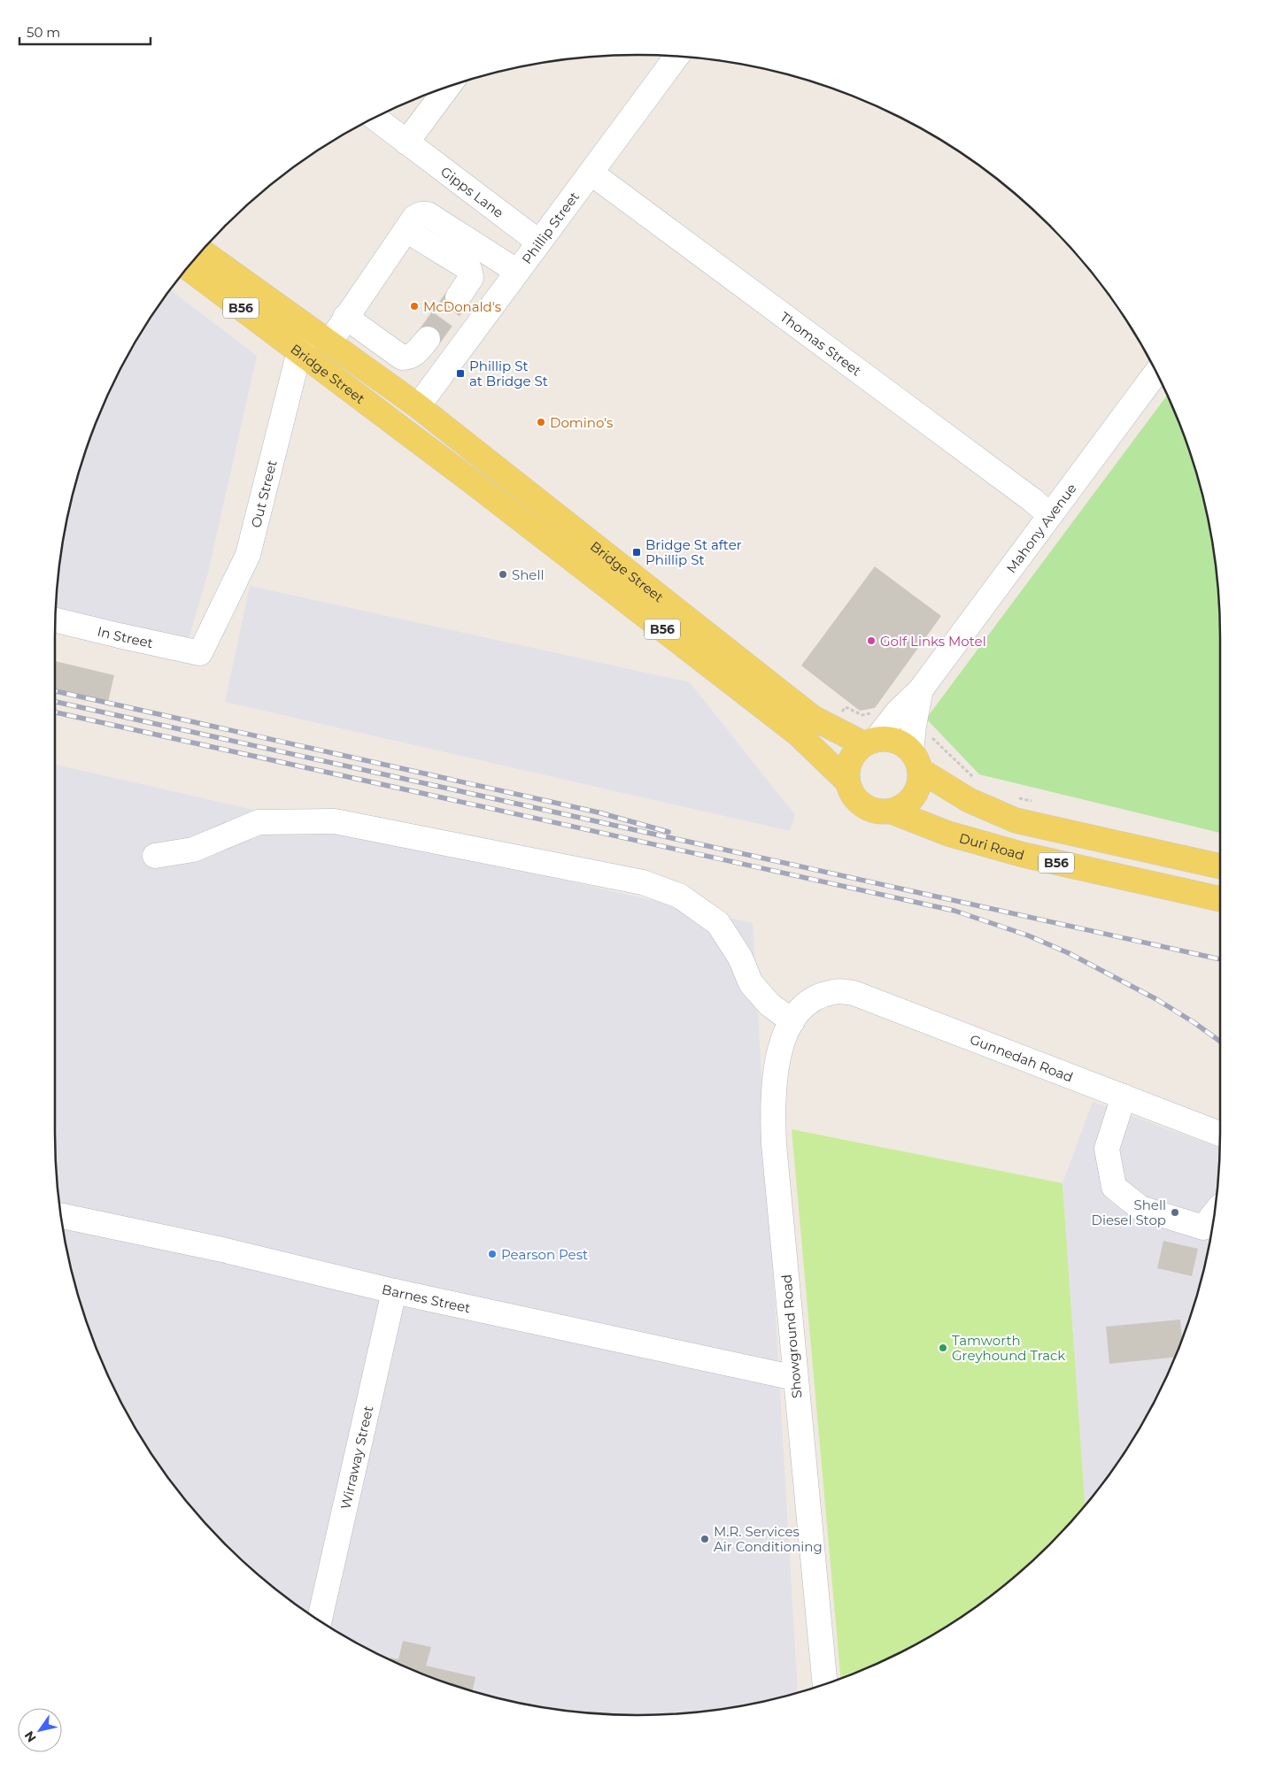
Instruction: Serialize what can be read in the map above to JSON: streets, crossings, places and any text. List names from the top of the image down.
{
  "streets": {
    "main road": ["B56", "Bridge Street", "Duri Road"],
    "street": [
      "Gipps Lane",
      "Phillip Street",
      "Thomas Street",
      "Out Street",
      "Mahony Avenue",
      "In Street",
      "Gunnedah Road",
      "Barnes Street",
      "Showground Road",
      "Wirraway Street"
    ]
  },
  "crossings": [
    ["Gipps Lane", "Phillip Street"],
    ["Phillip Street", "Thomas Street"],
    ["Phillip Street", "Bridge Street"],
    ["Phillip Street", "Out Street"],
    ["B56", "Bridge Street"],
    ["B56", "Mahony Avenue"],
    ["B56", "Duri Road"],
    ["Thomas Street", "Mahony Avenue"],
    ["Bridge Street", "Out Street"],
    ["Bridge Street", "Mahony Avenue"],
    ["Bridge Street", "Duri Road"],
    ["Out Street", "In Street"],
    ["Mahony Avenue", "Duri Road"],
    ["Gunnedah Road", "Showground Road"],
    ["Barnes Street", "Showground Road"],
    ["Barnes Street", "Wirraway Street"]
  ],
  "places": {
    "other": [
      "McDonald's",
      "Domino's",
      "Shell",
      "Golf Links Motel",
      "Shell Diesel Stop",
      "Pearson Pest",
      "Tamworth Greyhound Track",
      "M.R. Services Air Conditioning"
    ],
    "transit": ["Phillip St at Bridge St", "Bridge St after Phillip St"]
  },
  "scale_bar": "50 m",
  "north": "bottom left"
}
